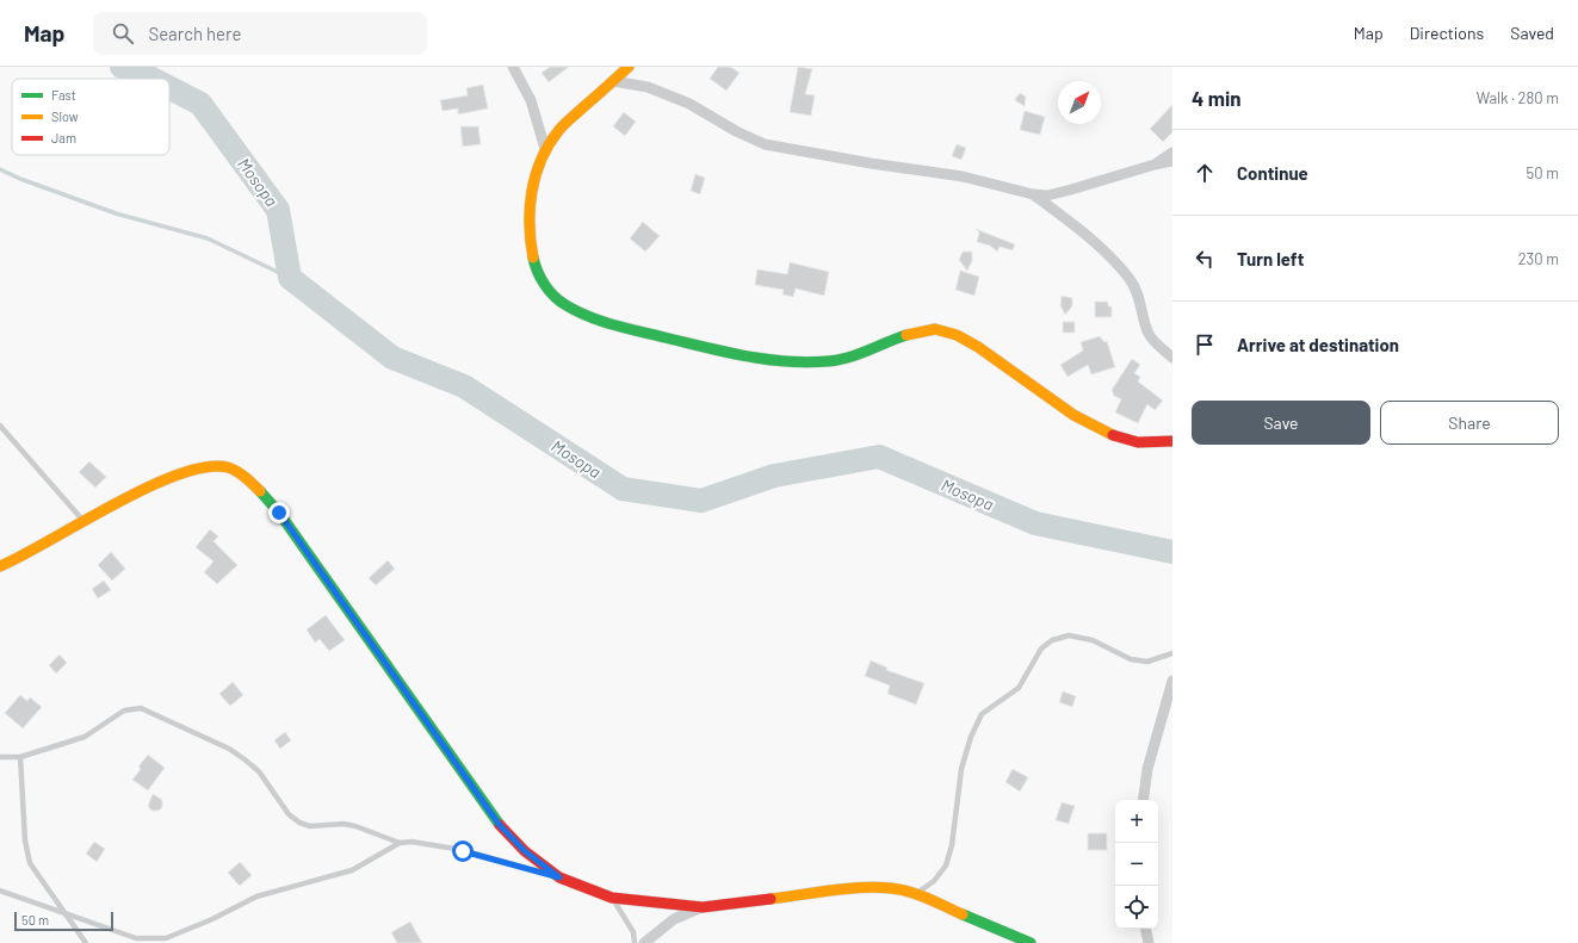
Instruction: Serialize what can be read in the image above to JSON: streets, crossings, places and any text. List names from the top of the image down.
{
  "water": ["Mosopa"],
  "legend": ["Fast", "Slow", "Jam"],
  "scale_bar": "50 m",
  "north": "top right",
  "page": {
    "header": "Map",
    "search": "Search here",
    "nav": ["Map", "Directions", "Saved"],
    "heading": ["4 min", "Walk · 280 m"],
    "list": [
      ["Continue", "50 m"],
      ["Turn left", "230 m"],
      "Arrive at destination"
    ],
    "buttons": ["Save", "Share"],
    "map_buttons": ["+", "−"],
    "scale": "50 m"
  }
}
